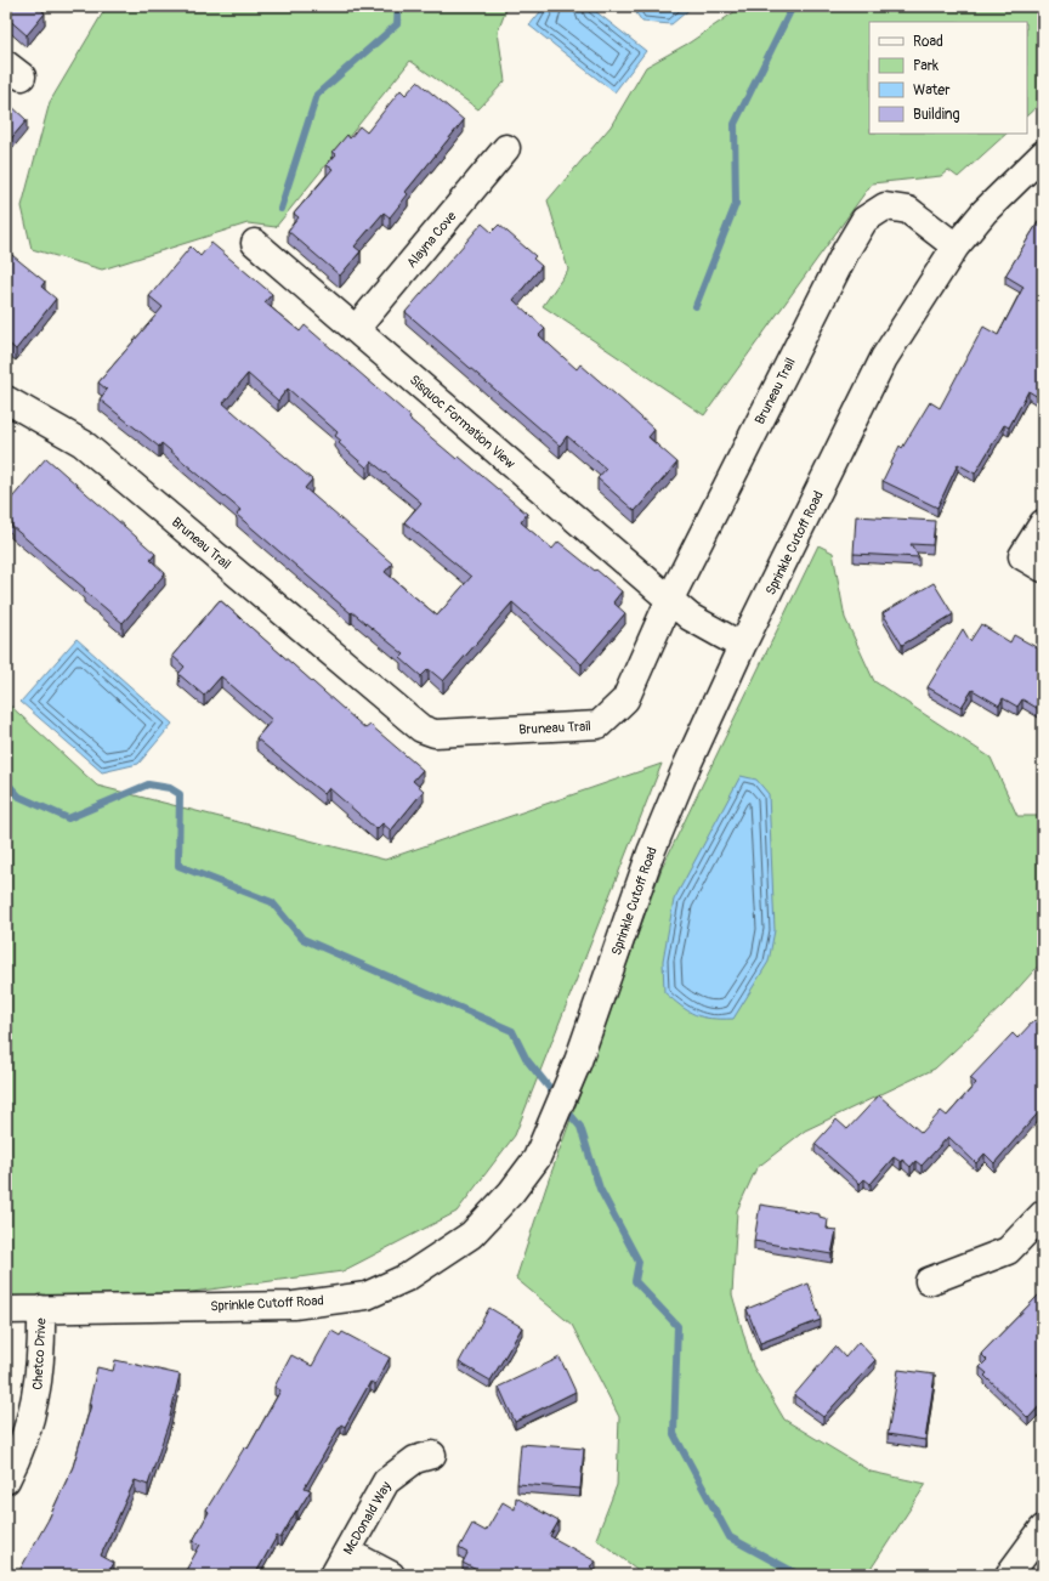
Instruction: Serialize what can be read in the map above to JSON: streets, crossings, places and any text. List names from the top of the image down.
{
  "streets": {
    "street": [
      "Alayna Cove",
      "Bruneau Trail",
      "Sisquoc Formation View",
      "Sprinkle Cutoff Road",
      "Chetco Drive",
      "McDonald Way"
    ]
  },
  "crossings": [
    ["Alayna Cove", "Sisquoc Formation View"],
    ["Bruneau Trail", "Sisquoc Formation View"],
    ["Bruneau Trail", "Sprinkle Cutoff Road"],
    ["Sisquoc Formation View", "Sprinkle Cutoff Road"],
    ["Sprinkle Cutoff Road", "Chetco Drive"]
  ],
  "legend": [
    "Road",
    "Park",
    "Water",
    "Building"
  ]
}
